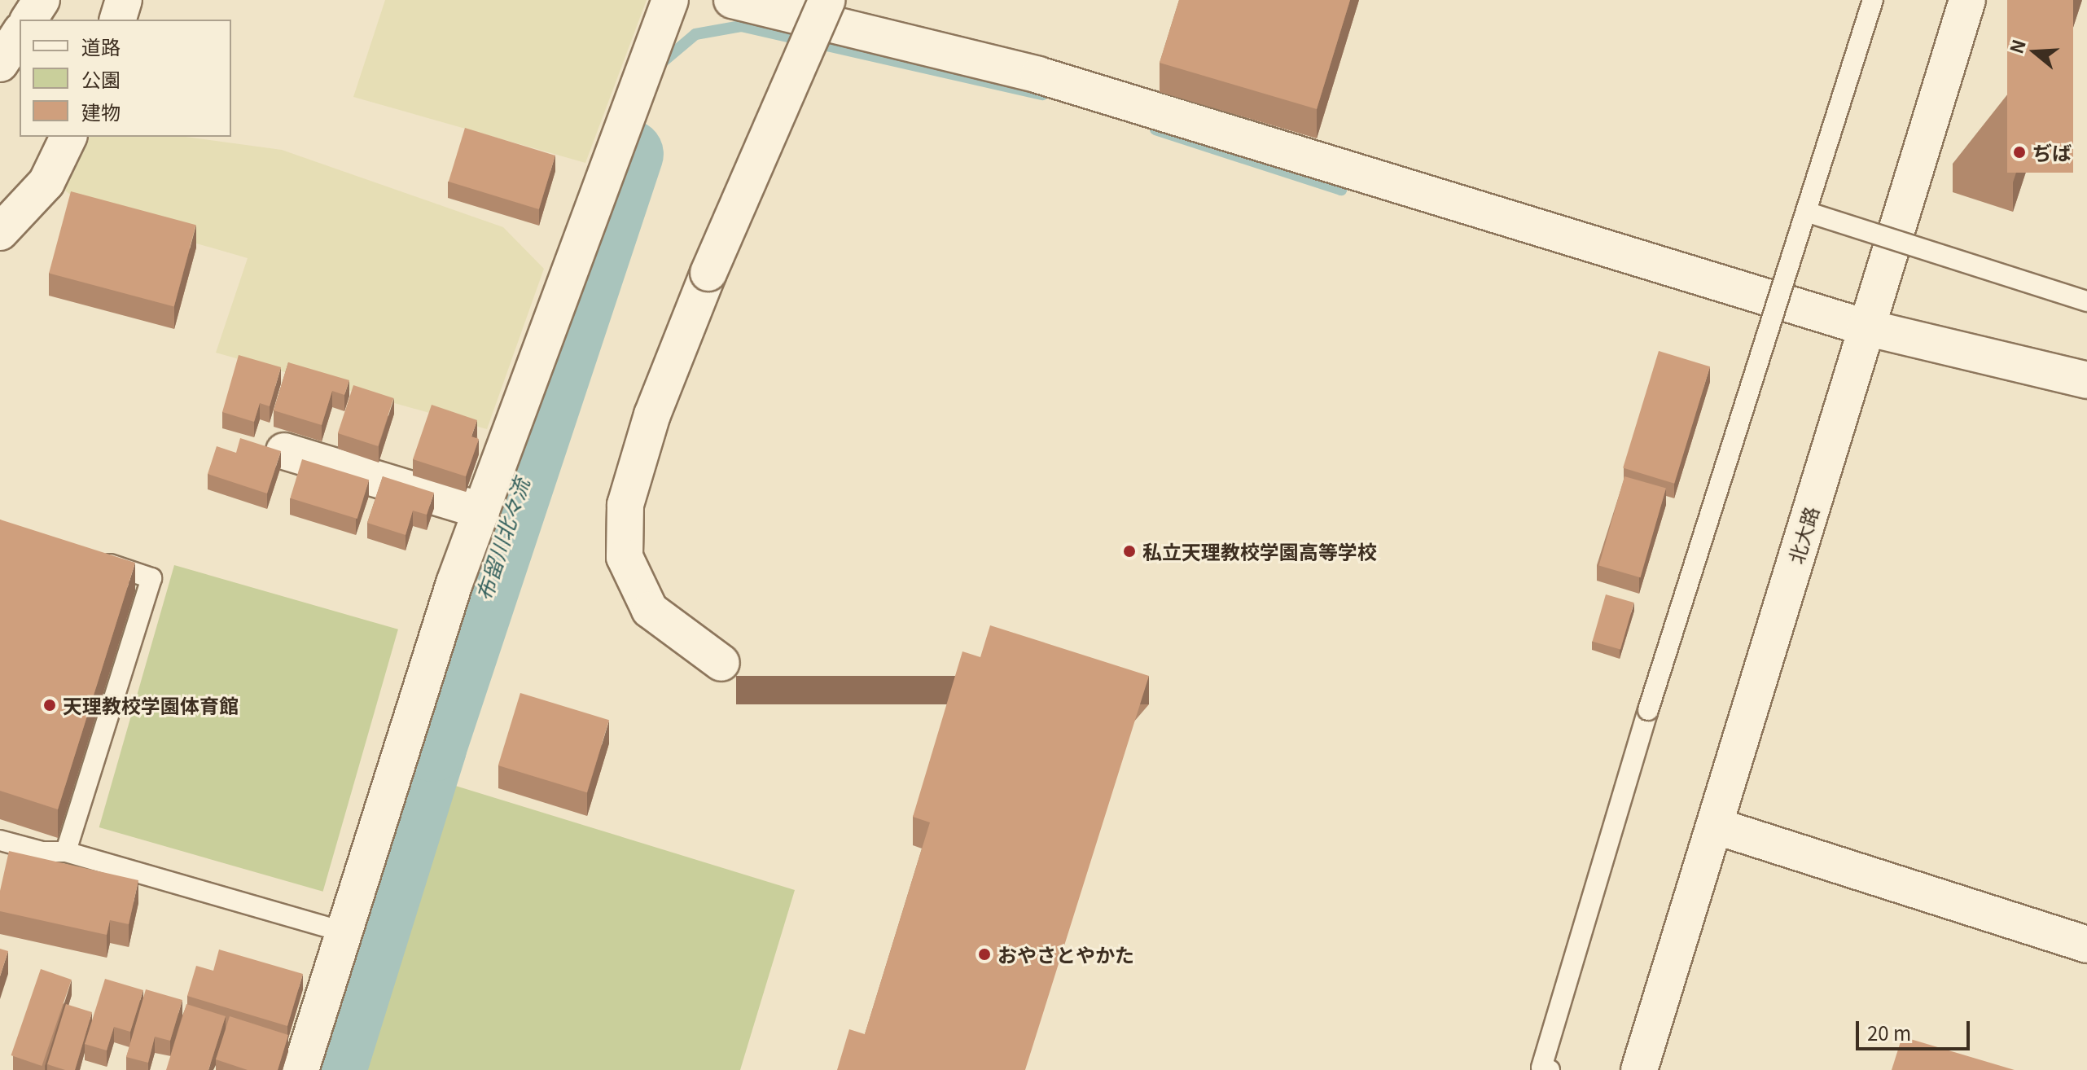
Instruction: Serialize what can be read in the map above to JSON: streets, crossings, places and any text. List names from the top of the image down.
{
  "streets": {
    "street": ["北大路"]
  },
  "water": ["布留川北々流"],
  "places": [
    "ぢば",
    "私立天理教校学園高等学校",
    "天理教校学園体育館",
    "おやさとやかた"
  ],
  "legend": ["道路", "公園", "建物"],
  "scale_bar": "20 m",
  "north": "left"
}
